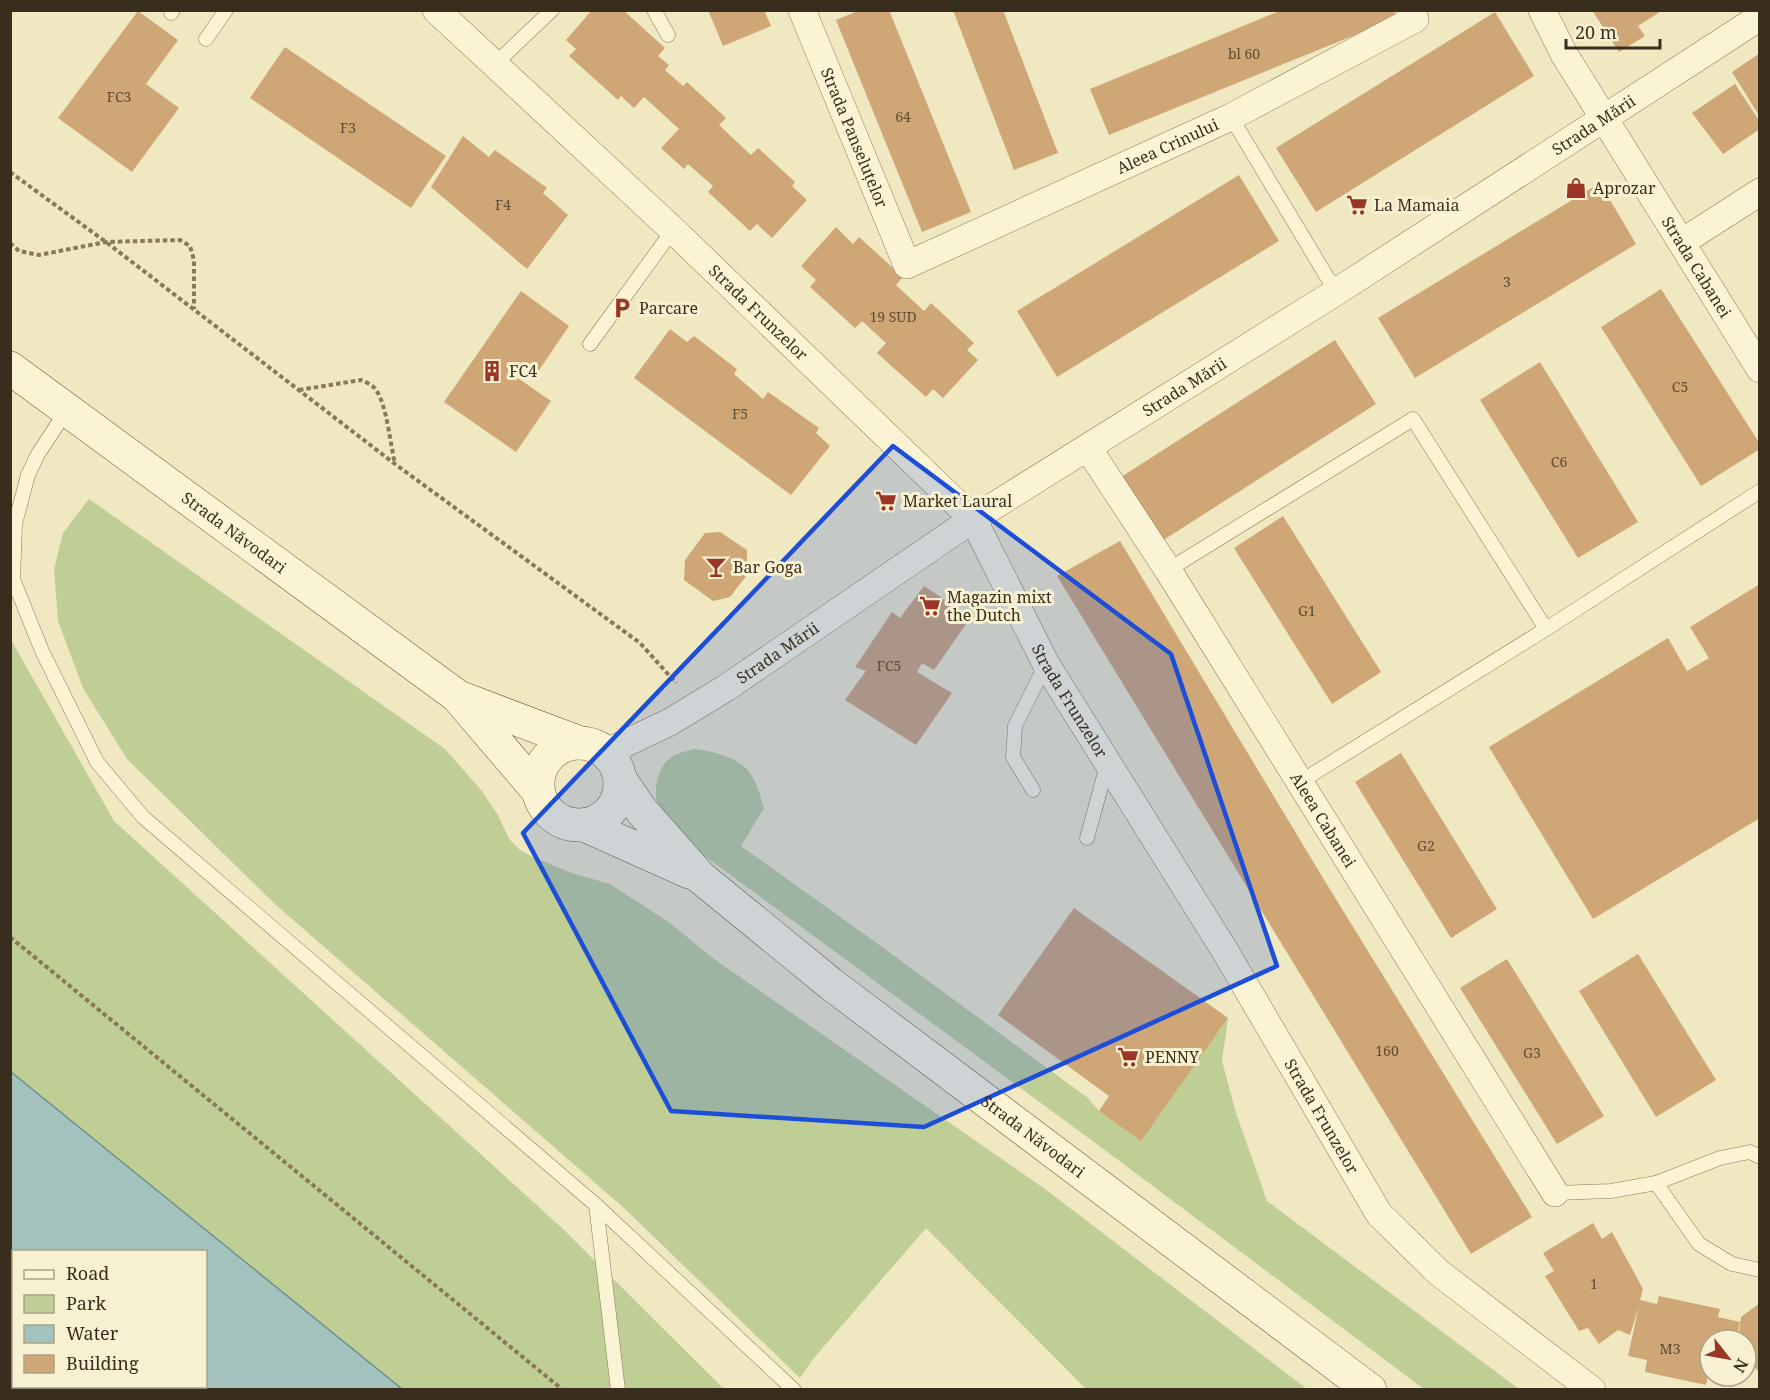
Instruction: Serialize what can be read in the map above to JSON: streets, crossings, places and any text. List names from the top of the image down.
{
  "streets": {
    "main road": ["Strada Năvodari"],
    "street": [
      "Strada Mării",
      "Strada Panseluțelor",
      "Aleea Crinului",
      "Strada Cabanei",
      "Strada Frunzelor",
      "Aleea Cabanei"
    ]
  },
  "crossings": [
    ["Strada Mării", "Strada Cabanei"],
    ["Strada Mării", "Strada Frunzelor"],
    ["Strada Mării", "Aleea Cabanei"],
    ["Strada Panseluțelor", "Aleea Crinului"]
  ],
  "places": {
    "shop": ["Aprozar"],
    "supermarket": [
      "La Mamaia",
      "Market Laural",
      "Magazin mixt the Dutch",
      "PENNY"
    ],
    "parking": ["Parcare"],
    "building": ["FC4"],
    "bar": ["Bar Goga"]
  },
  "house_numbers": [
    "bl 60",
    "FC3",
    "64",
    "F3",
    "F4",
    "3",
    "19 SUD",
    "C5",
    "F5",
    "C6",
    "G1",
    "FC5",
    "G2",
    "160",
    "G3",
    "1",
    "M3"
  ],
  "legend": [
    "Road",
    "Park",
    "Water",
    "Building"
  ],
  "scale_bar": "20 m",
  "north": "bottom right"
}
